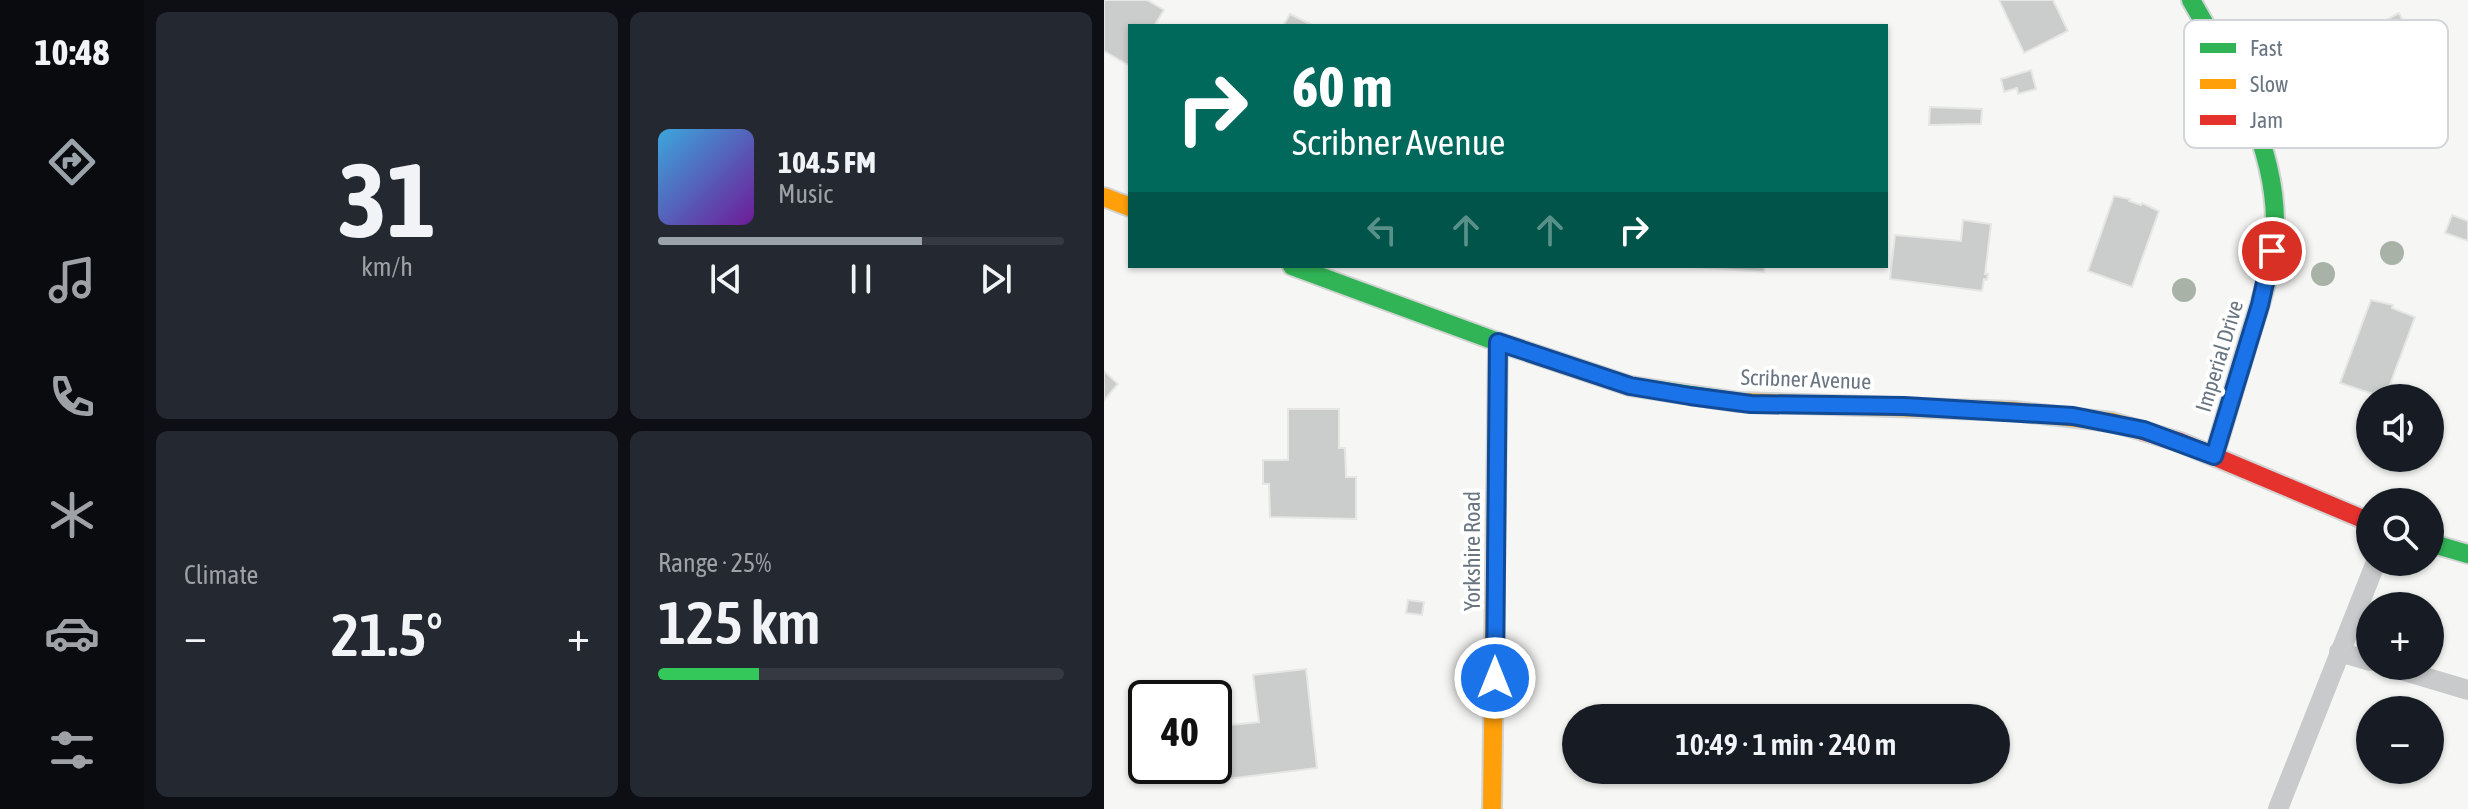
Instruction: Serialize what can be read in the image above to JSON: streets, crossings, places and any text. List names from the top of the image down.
{
  "streets": {
    "street": ["Imperial Drive", "Scribner Avenue", "Yorkshire Road"]
  },
  "crossings": [
    ["Imperial Drive", "Scribner Avenue"],
    ["Scribner Avenue", "Yorkshire Road"]
  ],
  "legend": ["Fast", "Slow", "Jam"],
  "page": {
    "tabs": "10:48",
    "tile": [
      ["31", "km/h"],
      "Climate",
      ["Range · 25%", "125 km"]
    ],
    "turn": ["60 m", "Scribner Avenue"],
    "song": ["104.5 FM", "Music"],
    "map_buttons": ["+", "−"],
    "heat": ["−", "21.5°", "+"],
    "limit": "40",
    "trip": "10:49 · 1 min · 240 m"
  }
}
